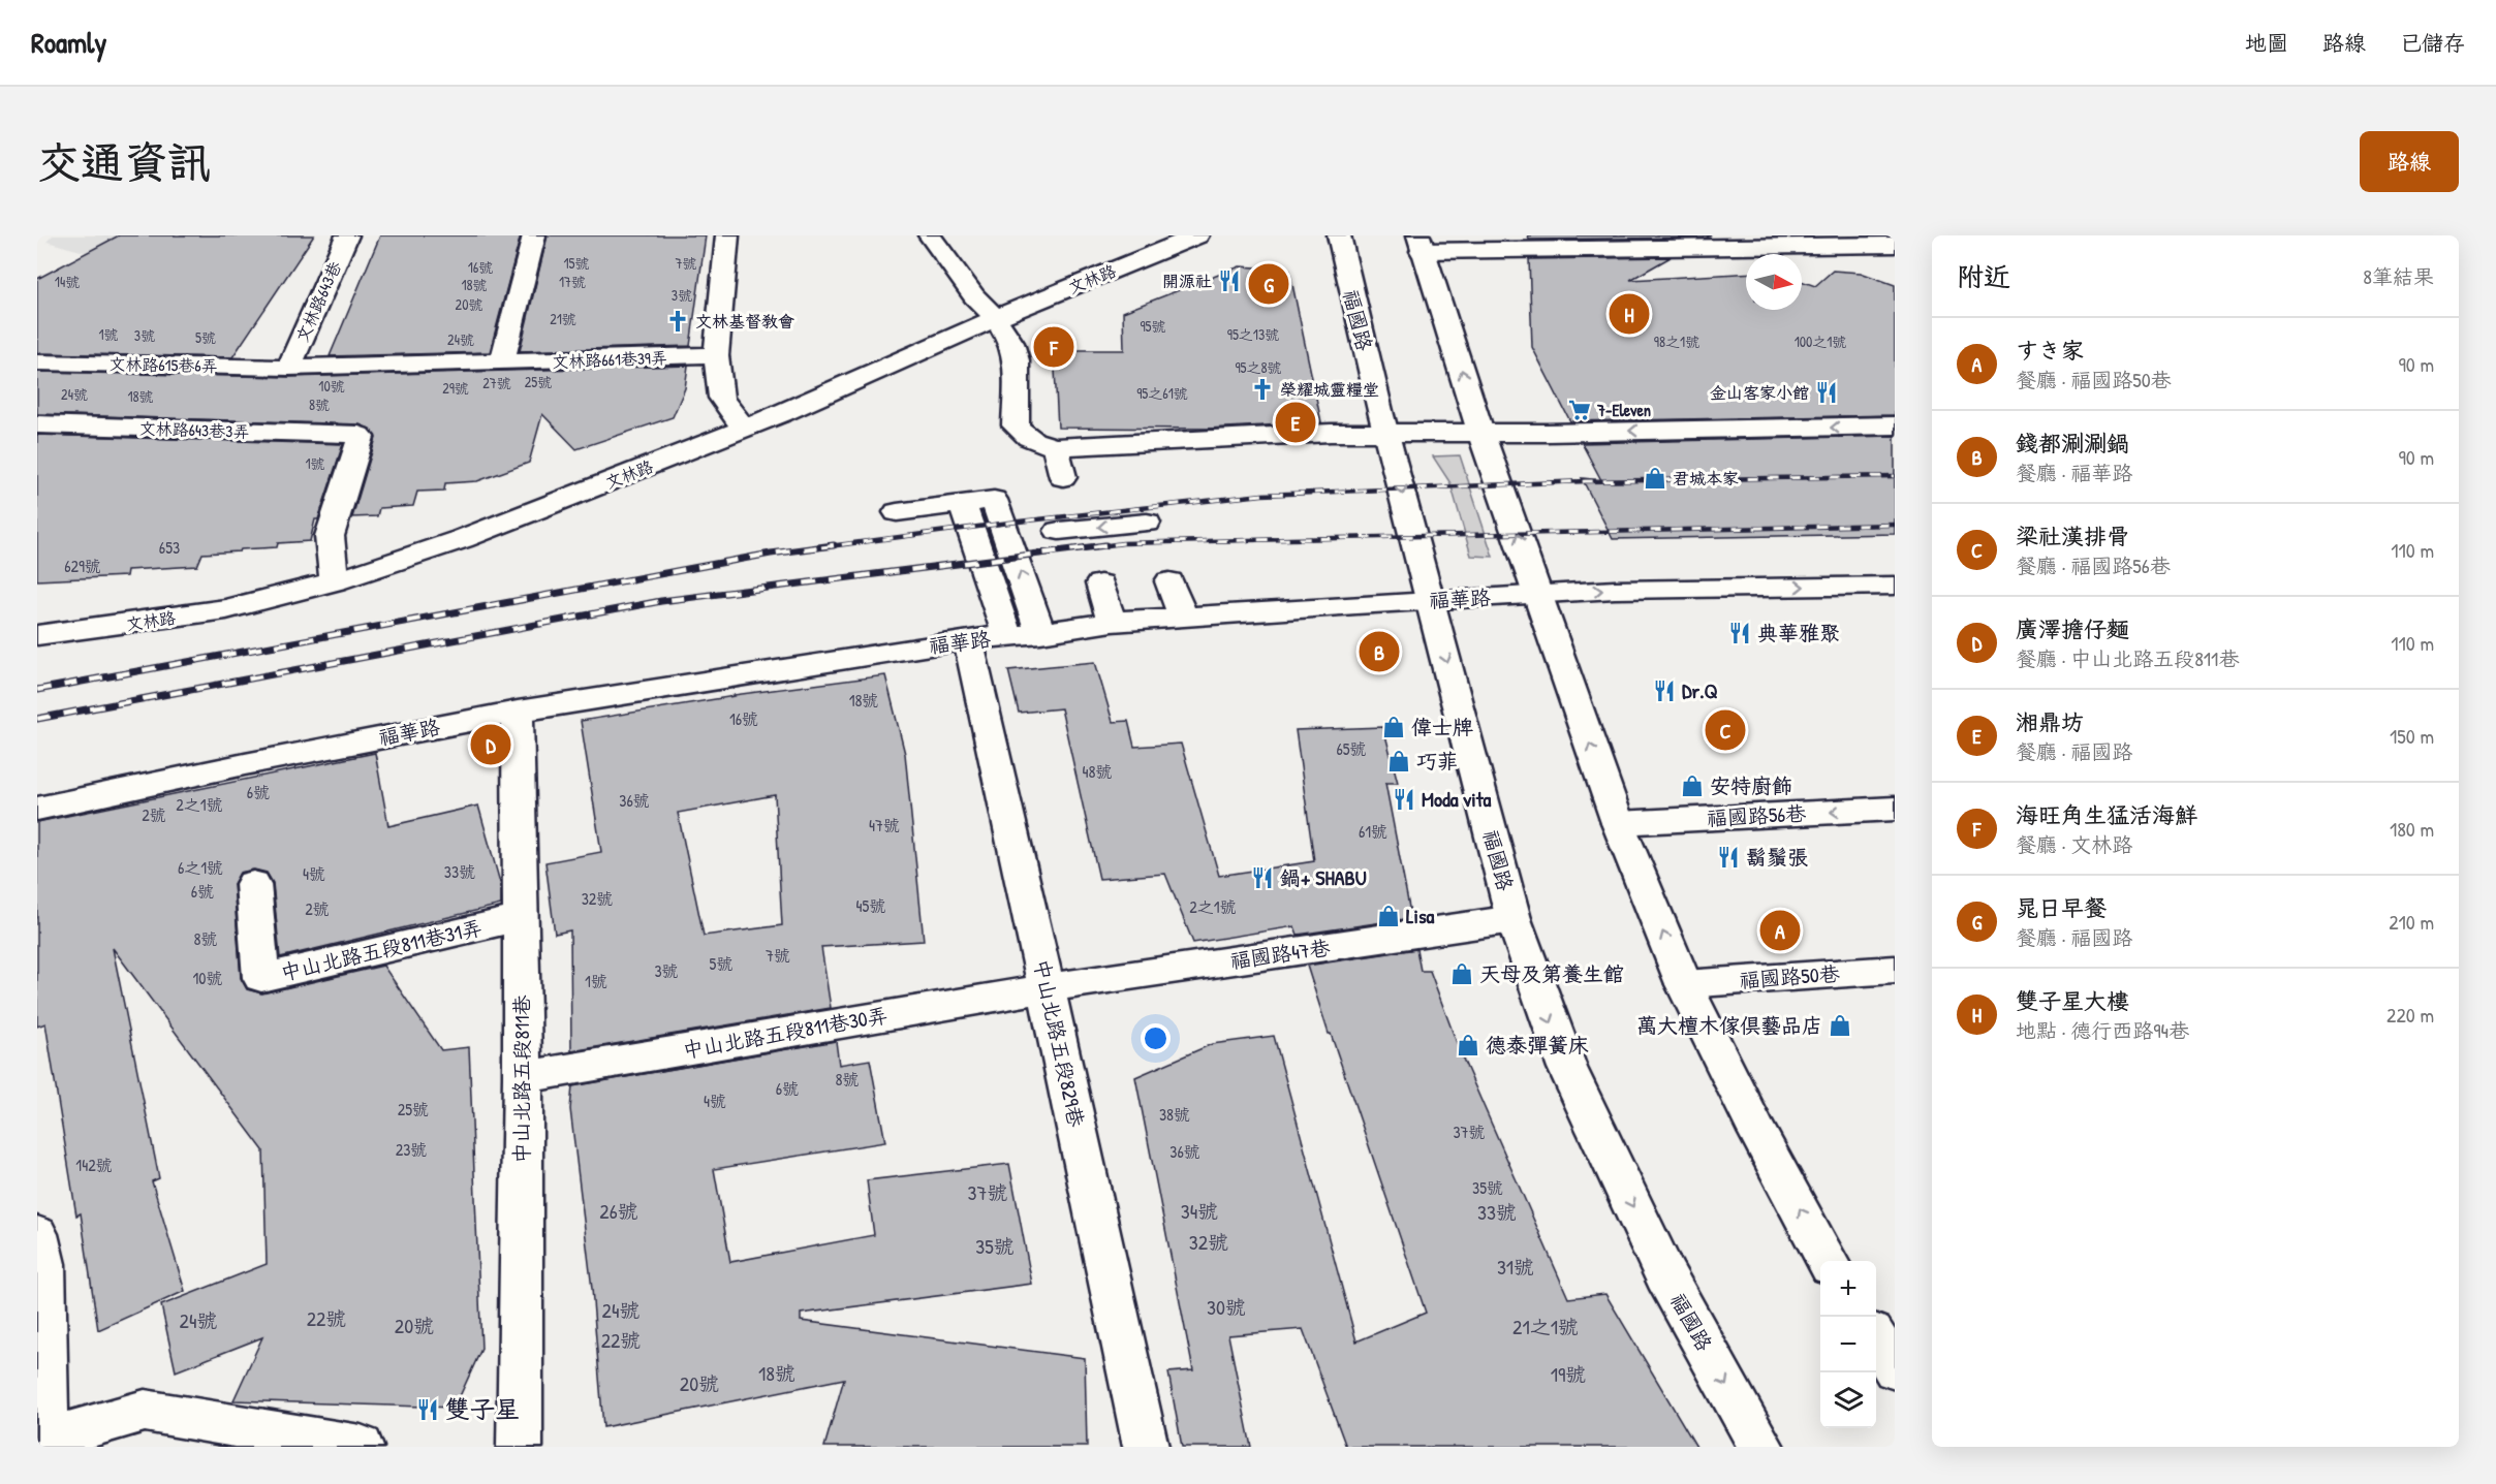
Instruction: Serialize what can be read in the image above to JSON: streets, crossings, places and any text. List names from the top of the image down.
{
  "streets": {
    "street": [
      "文林路",
      "文林路643巷",
      "福國路",
      "文林路661巷39弄",
      "文林路615巷6弄",
      "文林路643巷3弄",
      "福華路",
      "福國路56巷",
      "中山北路五段811巷31弄",
      "福國路47巷",
      "福國路50巷",
      "中山北路五段811巷30弄",
      "中山北路五段829巷",
      "中山北路五段811巷"
    ]
  },
  "crossings": [
    ["文林路", "文林路643巷3弄"],
    ["文林路643巷", "文林路661巷39弄"],
    ["文林路643巷", "文林路615巷6弄"],
    ["福國路", "福華路"],
    ["福國路", "福國路47巷"],
    ["文林路661巷39弄", "文林路615巷6弄"],
    ["福華路", "中山北路五段829巷"],
    ["福華路", "中山北路五段811巷"],
    ["中山北路五段811巷31弄", "中山北路五段811巷"],
    ["福國路47巷", "中山北路五段811巷30弄"],
    ["福國路47巷", "中山北路五段829巷"],
    ["中山北路五段811巷30弄", "中山北路五段829巷"],
    ["中山北路五段811巷30弄", "中山北路五段811巷"]
  ],
  "one_way": ["福國路56巷"],
  "places": {
    "restaurant": [
      "開源社",
      "金山客家小館",
      "典華雅聚",
      "Dr.Q",
      "Moda vita",
      "鬍鬚張",
      "鍋+ SHABU",
      "雙子星"
    ],
    "church": ["文林基督教會", "榮耀城靈糧堂"],
    "supermarket": ["7-Eleven"],
    "shop": [
      "君城本家",
      "偉士牌",
      "巧菲",
      "安特廚飾",
      "Lisa",
      "天母及第養生館",
      "萬大檀木傢俱藝品店",
      "德泰彈簧床"
    ]
  },
  "house_numbers": [
    "15號",
    "7號",
    "16號",
    "14號",
    "17號",
    "18號",
    "3號",
    "20號",
    "21號",
    "95號",
    "1號",
    "95之13號",
    "3號",
    "5號",
    "24號",
    "98之1號",
    "100之1號",
    "95之8號",
    "25號",
    "27號",
    "10號",
    "29號",
    "95之61號",
    "24號",
    "18號",
    "8號",
    "1號",
    "653",
    "629號",
    "18號",
    "16號",
    "65號",
    "48號",
    "6號",
    "36號",
    "2之1號",
    "2號",
    "47號",
    "61號",
    "6之1號",
    "33號",
    "4號",
    "6號",
    "32號",
    "45號",
    "2之1號",
    "2號",
    "8號",
    "7號",
    "5號",
    "3號",
    "10號",
    "1號",
    "8號",
    "6號",
    "4號",
    "25號",
    "38號",
    "37號",
    "23號",
    "36號",
    "142號",
    "35號",
    "37號",
    "26號",
    "34號",
    "33號",
    "32號",
    "35號",
    "31號",
    "30號",
    "24號",
    "22號",
    "24號",
    "20號",
    "21之1號",
    "22號",
    "18號",
    "19號",
    "20號"
  ],
  "north": "right",
  "page": {
    "header": "Roamly",
    "nav": ["地圖", "路線", "已儲存"],
    "buttons": "路線",
    "title": "交通資訊",
    "heading": ["附近", "8筆結果"],
    "pins": [
      "G",
      "H",
      "F",
      "E",
      "B",
      "C",
      "D",
      "A"
    ],
    "list": [
      {
        "mark": "A",
        "name": "すき家",
        "note": "餐廳 · 福國路50巷",
        "value": "90 m"
      },
      {
        "mark": "B",
        "name": "錢都涮涮鍋",
        "note": "餐廳 · 福華路",
        "value": "90 m"
      },
      {
        "mark": "C",
        "name": "梁社漢排骨",
        "note": "餐廳 · 福國路56巷",
        "value": "110 m"
      },
      {
        "mark": "D",
        "name": "廣澤擔仔麵",
        "note": "餐廳 · 中山北路五段811巷",
        "value": "110 m"
      },
      {
        "mark": "E",
        "name": "湘鼎坊",
        "note": "餐廳 · 福國路",
        "value": "150 m"
      },
      {
        "mark": "F",
        "name": "海旺角生猛活海鮮",
        "note": "餐廳 · 文林路",
        "value": "180 m"
      },
      {
        "mark": "G",
        "name": "晁日早餐",
        "note": "餐廳 · 福國路",
        "value": "210 m"
      },
      {
        "mark": "H",
        "name": "雙子星大樓",
        "note": "地點 · 德行西路94巷",
        "value": "220 m"
      }
    ],
    "map_buttons": ["+", "−"]
  }
}
